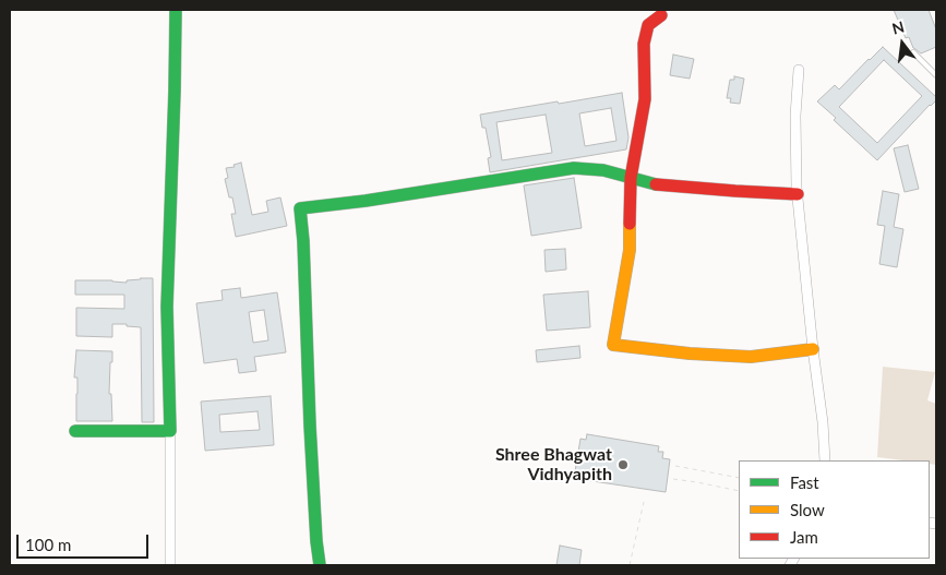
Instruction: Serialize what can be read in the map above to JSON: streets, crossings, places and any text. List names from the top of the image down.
{
  "places": ["Shree Bhagwat Vidhyapith"],
  "legend": ["Fast", "Slow", "Jam"],
  "scale_bar": "100 m",
  "north": "top"
}
